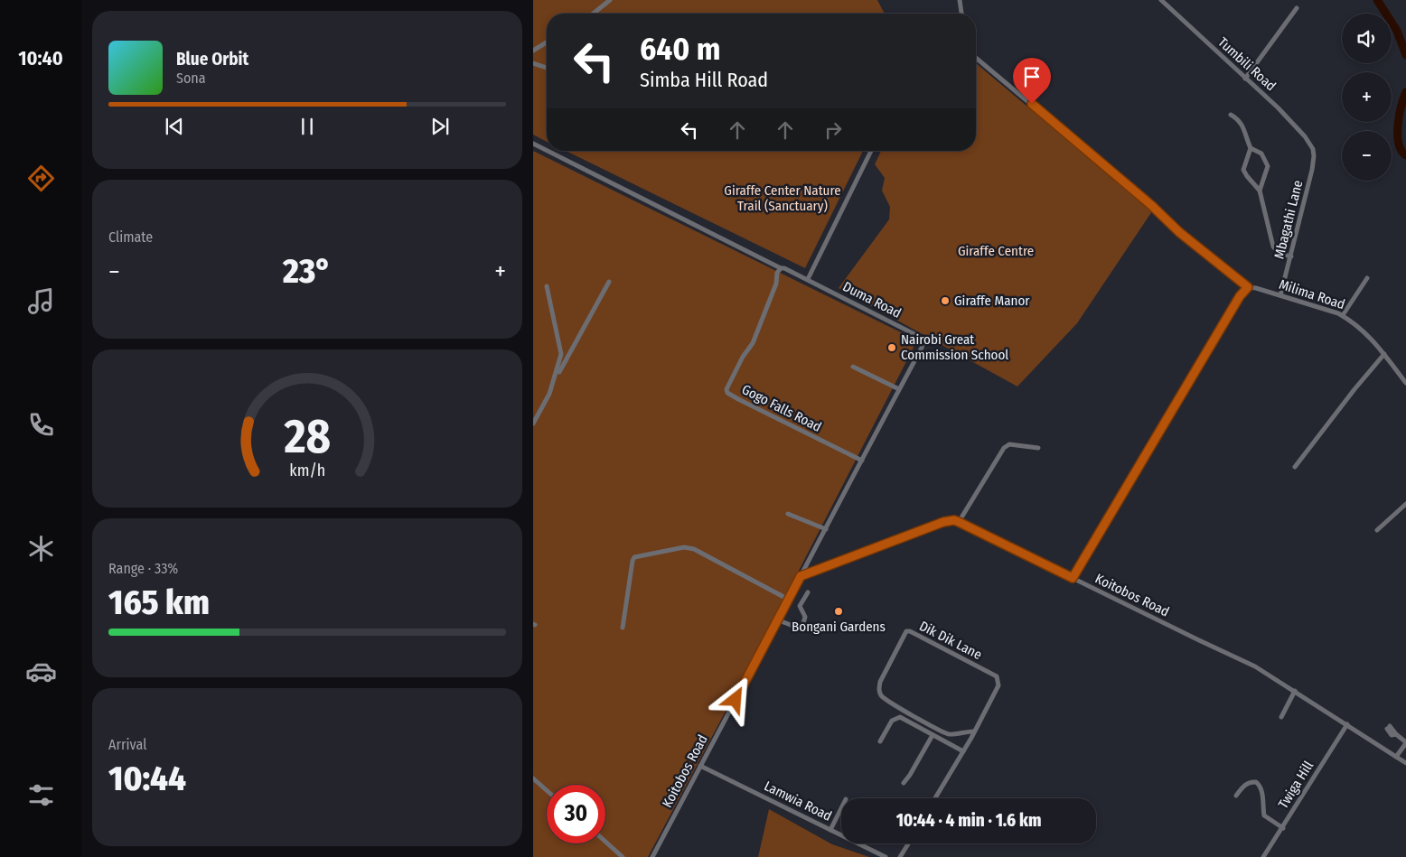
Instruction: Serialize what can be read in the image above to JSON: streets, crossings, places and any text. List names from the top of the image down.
{
  "streets": {
    "street": [
      "Tumbili Road",
      "Mbagathi Lane",
      "Milima Road",
      "Duma Road",
      "Gogo Falls Road",
      "Koitobos Road",
      "Dik Dik Lane",
      "Twiga Hill",
      "Lamwia Road"
    ]
  },
  "crossings": [
    ["Tumbili Road", "Mbagathi Lane"],
    ["Mbagathi Lane", "Milima Road"],
    ["Duma Road", "Gogo Falls Road"],
    ["Koitobos Road", "Twiga Hill"],
    ["Koitobos Road", "Lamwia Road"]
  ],
  "parks": ["Giraffe Center Nature Trail (Sanctuary)", "Giraffe Centre"],
  "places": ["Giraffe Manor", "Nairobi Great Commission School", "Bongani Gardens"],
  "page": {
    "tabs": "10:40",
    "map_buttons": ["+", "−"],
    "turn": ["640 m", "Simba Hill Road"],
    "song": ["Blue Orbit", "Sona"],
    "tile": [
      "Climate",
      ["Range · 33%", "165 km"],
      ["Arrival", "10:44"]
    ],
    "heat": ["−", "23°", "+"],
    "limit": "30",
    "trip": "10:44 · 4 min · 1.6 km",
    "gauge": ["28", "km/h"]
  }
}
